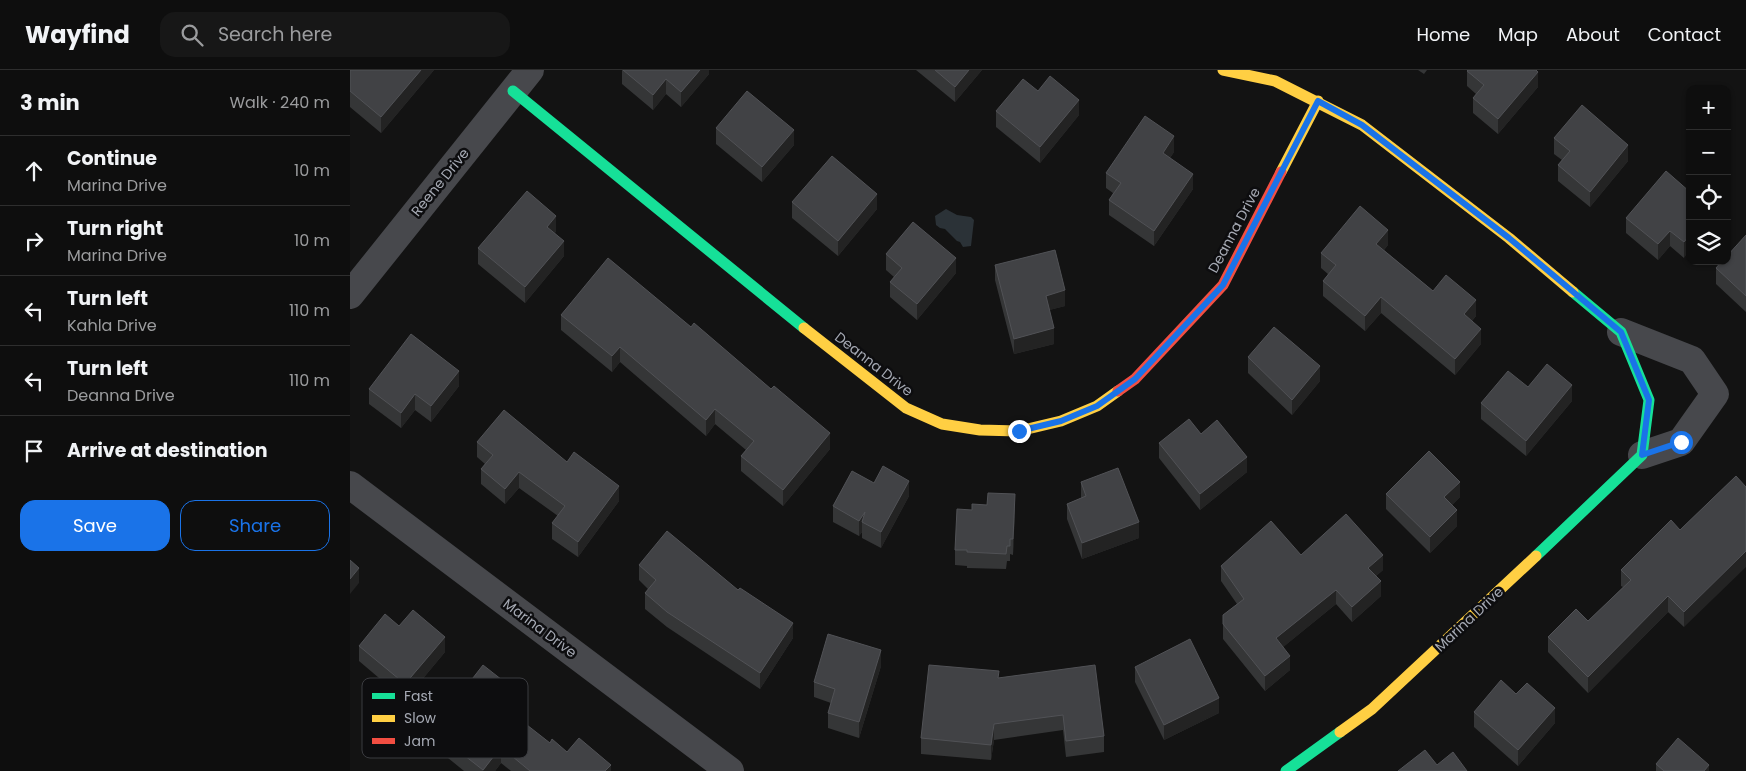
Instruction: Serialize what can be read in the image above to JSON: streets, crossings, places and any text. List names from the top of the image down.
{
  "streets": {
    "street": ["Reene Drive", "Deanna Drive", "Marina Drive"]
  },
  "crossings": [
    ["Reene Drive", "Deanna Drive"]
  ],
  "legend": ["Fast", "Slow", "Jam"],
  "page": {
    "header": "Wayfind",
    "search": "Search here",
    "nav": [
      "Home",
      "Map",
      "About",
      "Contact"
    ],
    "heading": ["3 min", "Walk · 240 m"],
    "map_buttons": ["+", "−"],
    "list": [
      ["Continue", "Marina Drive", "10 m"],
      ["Turn right", "Marina Drive", "10 m"],
      ["Turn left", "Kahla Drive", "110 m"],
      ["Turn left", "Deanna Drive", "110 m"],
      "Arrive at destination"
    ],
    "buttons": ["Save", "Share"]
  }
}
